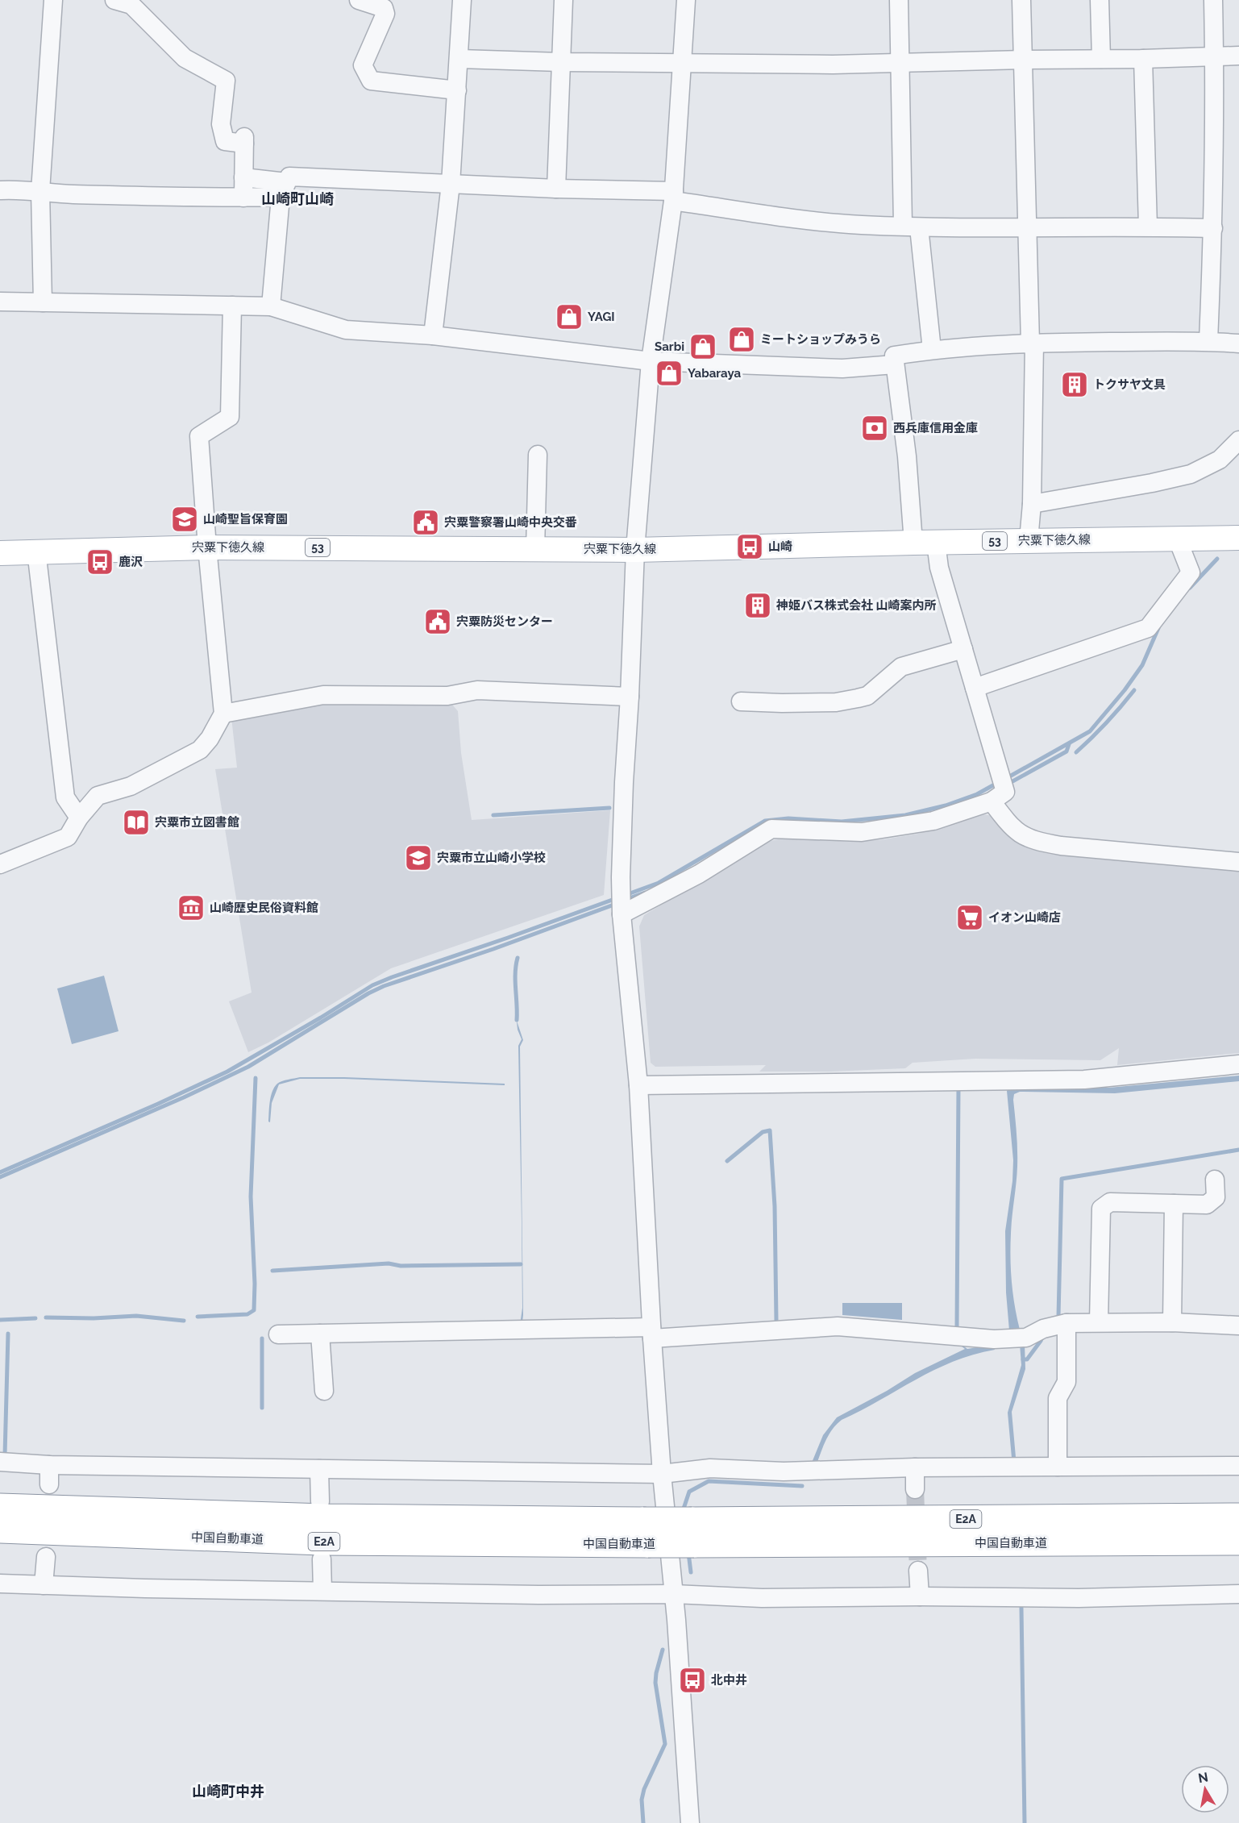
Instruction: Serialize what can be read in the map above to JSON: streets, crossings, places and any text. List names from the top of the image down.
{
  "streets": {
    "highway": ["E2A", "中国自動車道"],
    "main road": ["宍粟下徳久線", "53"]
  },
  "districts": ["山崎町山崎", "山崎町中井"],
  "places": {
    "shop": [
      "YAGI",
      "ミートショップみうら",
      "Sarbi",
      "Yabaraya"
    ],
    "building": ["トクサヤ文具", "神姫バス株式会社 山崎案内所"],
    "bank": ["西兵庫信用金庫"],
    "school or university": ["山崎聖旨保育園", "宍粟市立山崎小学校"],
    "public building": ["宍粟警察署山崎中央交番", "宍粟防災センター"],
    "bus stop": ["山崎", "鹿沢", "北中井"],
    "library": ["宍粟市立図書館"],
    "museum": ["山崎歴史民俗資料館"],
    "supermarket": ["イオン山崎店"]
  },
  "north": "top"
}
